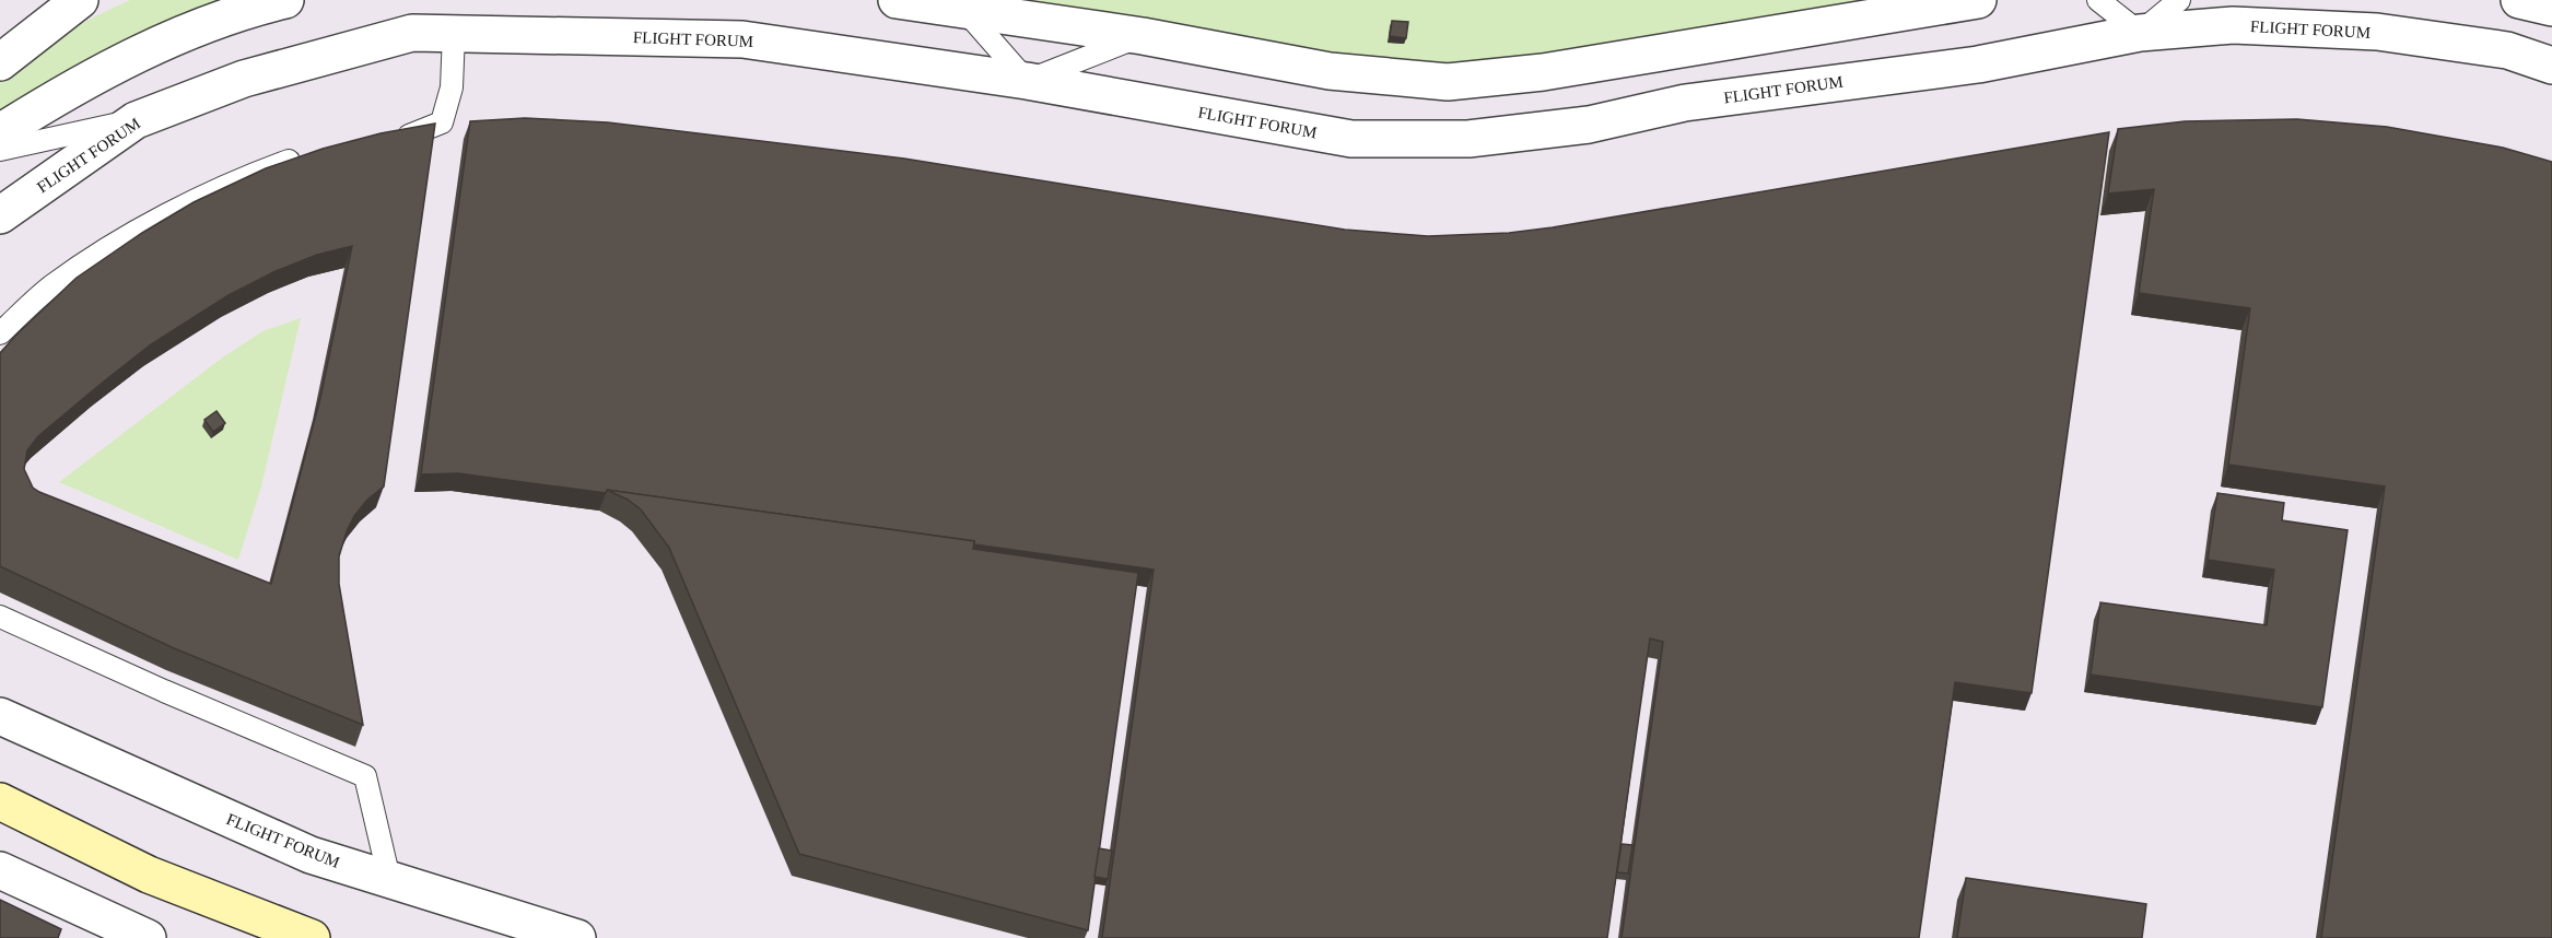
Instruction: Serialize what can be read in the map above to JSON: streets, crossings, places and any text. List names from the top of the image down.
{
  "streets": {
    "street": ["FLIGHT FORUM"]
  }
}
